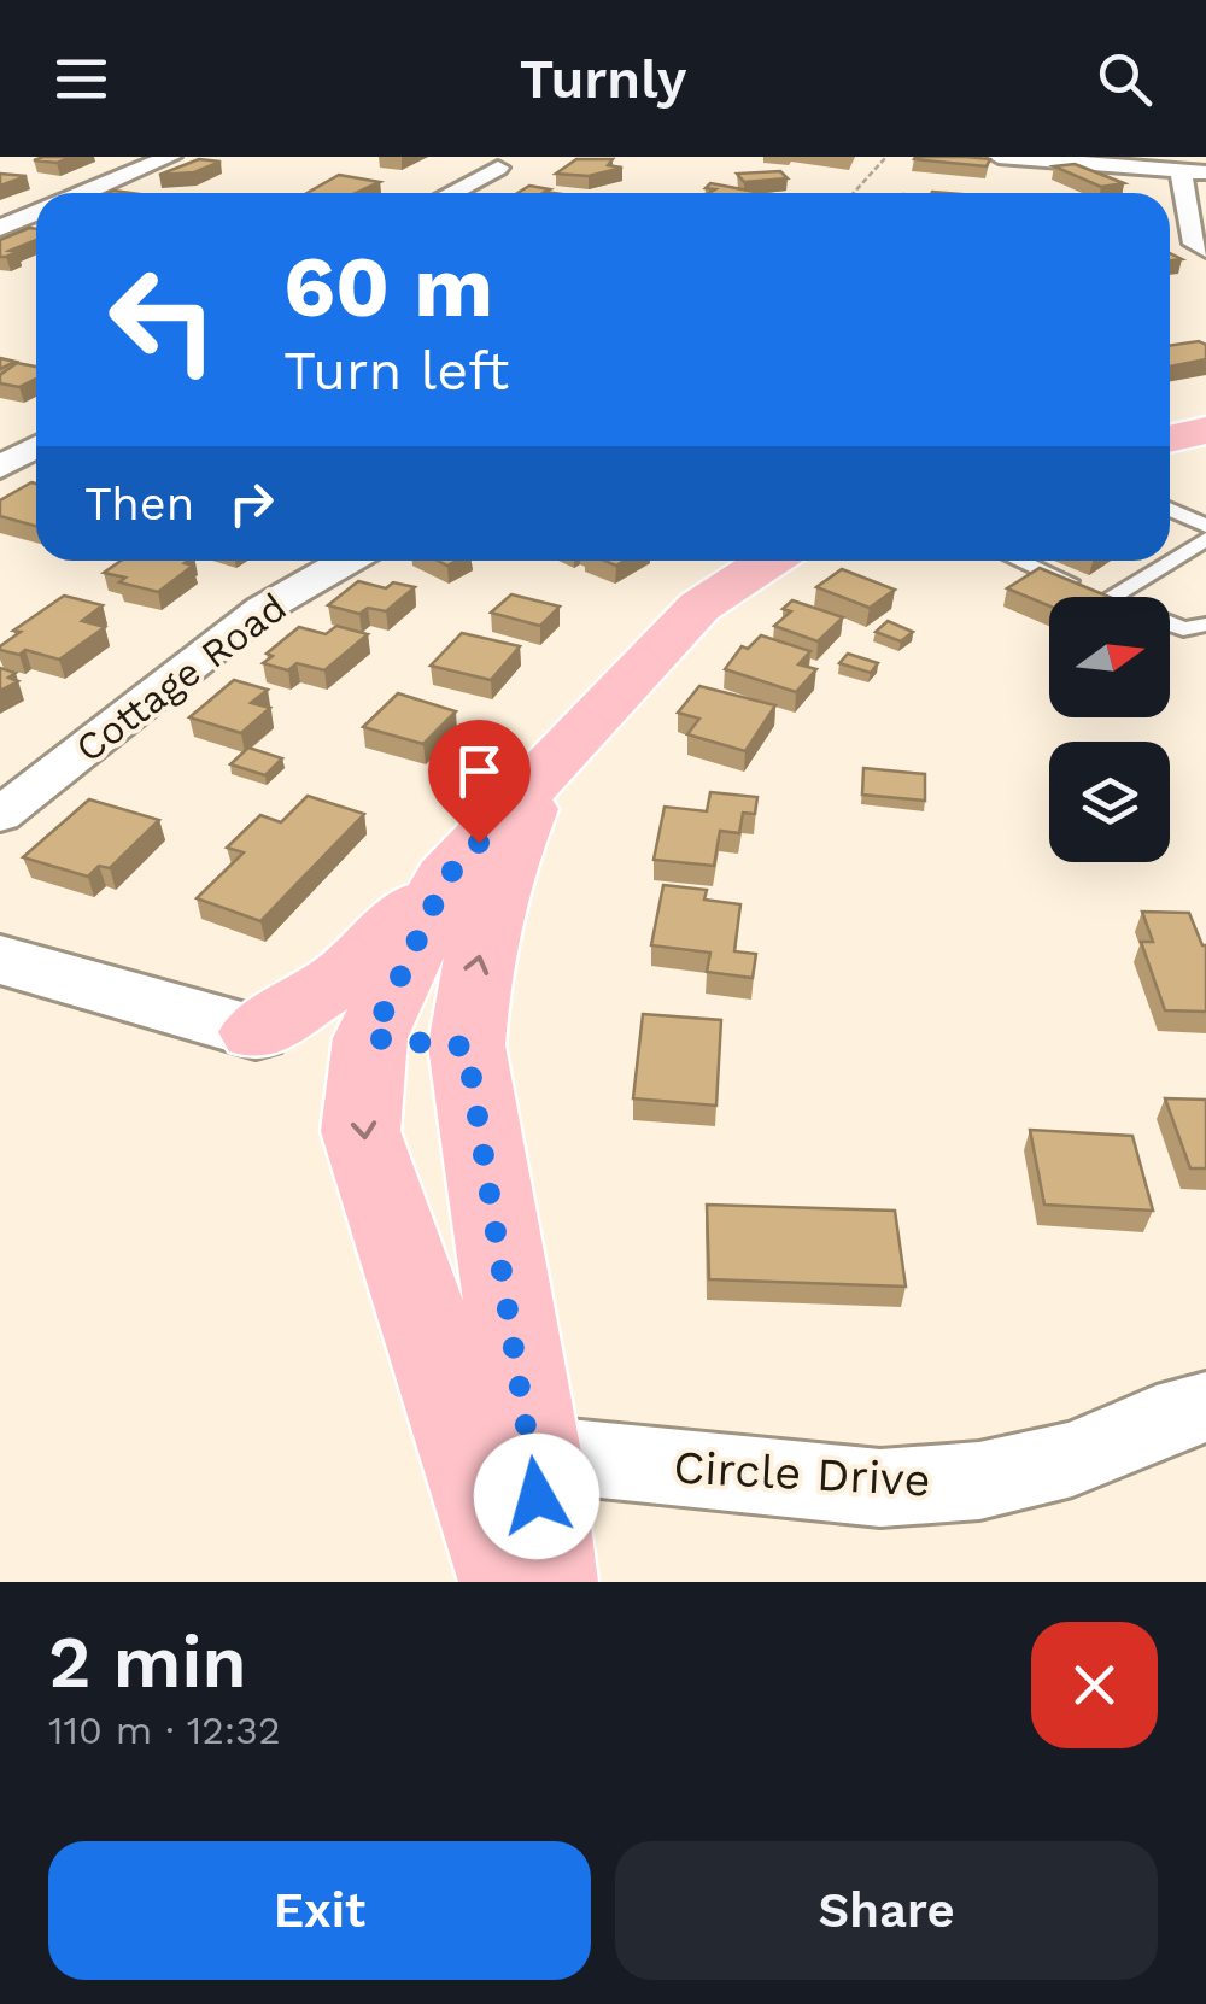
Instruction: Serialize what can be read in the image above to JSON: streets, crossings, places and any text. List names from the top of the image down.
{
  "streets": {
    "street": ["Cottage Road", "Circle Drive"]
  },
  "north": "right",
  "page": {
    "header": "Turnly",
    "turn": ["60 m", "Turn left"],
    "then": "Then",
    "heading": ["2 min", "110 m · 12:32"],
    "buttons": ["Exit", "Share"]
  }
}
